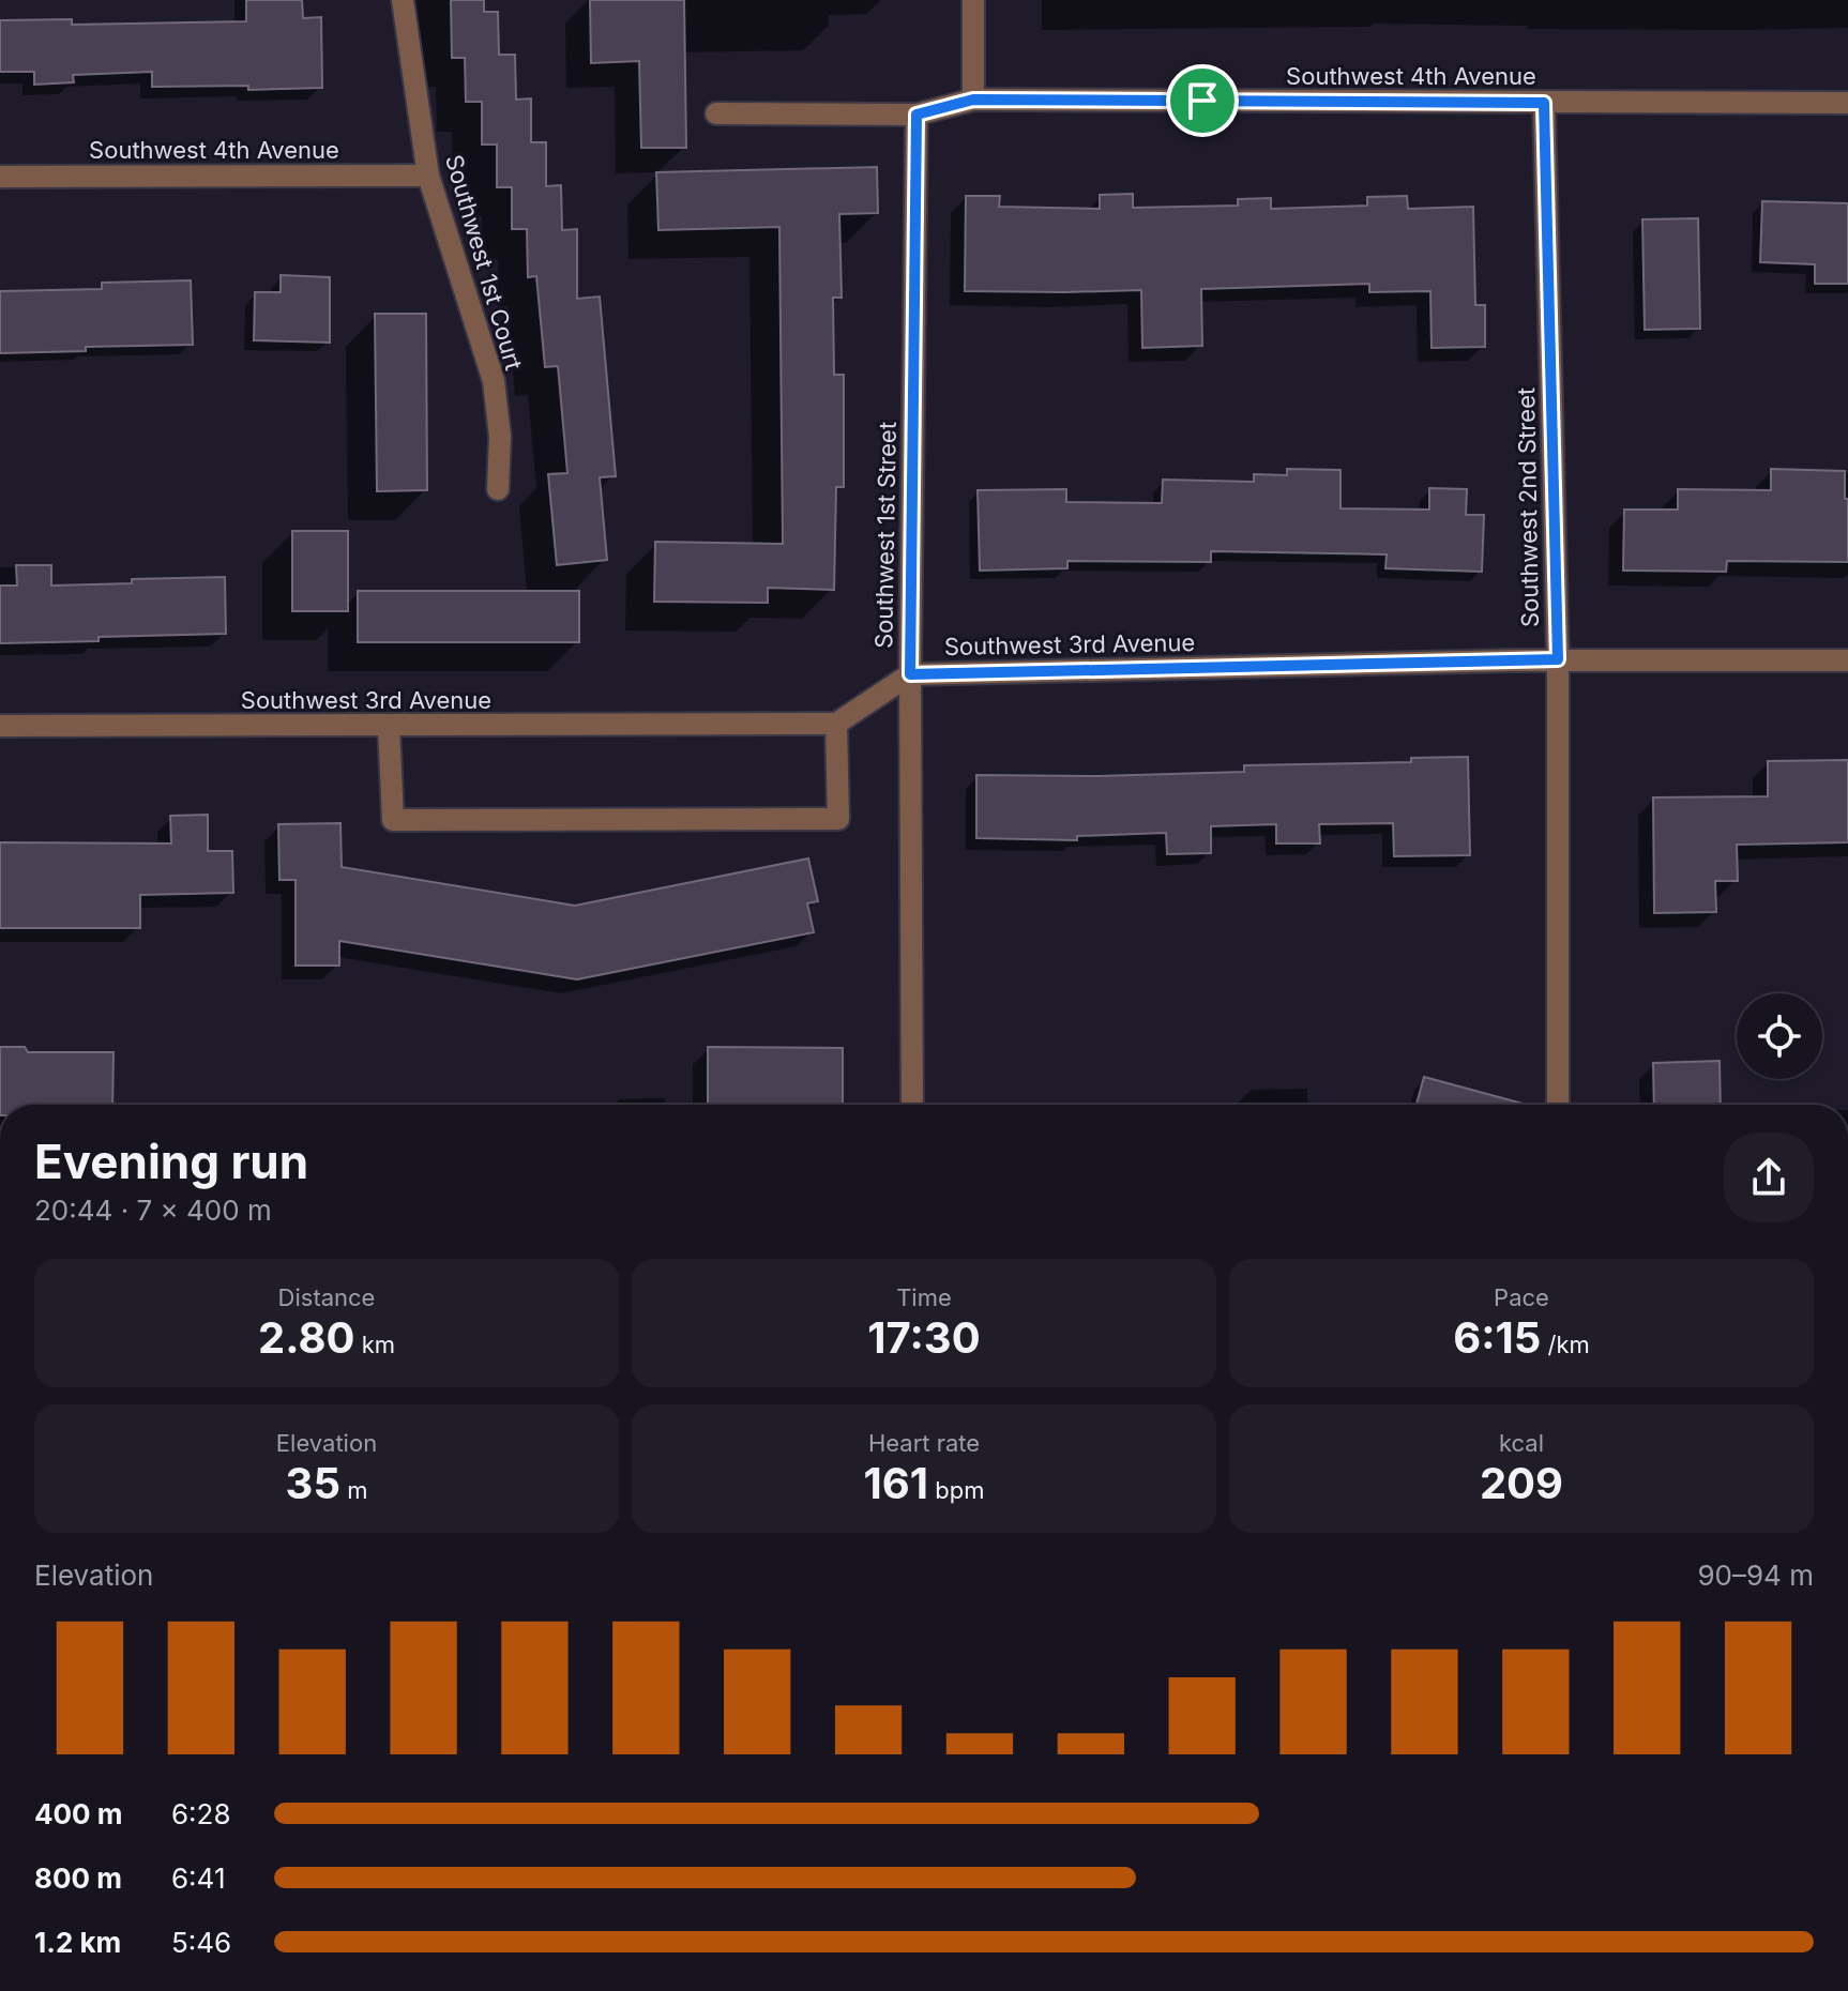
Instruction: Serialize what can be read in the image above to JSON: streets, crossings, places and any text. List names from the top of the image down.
{
  "streets": {
    "street": [
      "Southwest 4th Avenue",
      "Southwest 1st Court",
      "Southwest 2nd Street",
      "Southwest 1st Street",
      "Southwest 3rd Avenue"
    ]
  },
  "crossings": [
    ["Southwest 4th Avenue", "Southwest 1st Court"],
    ["Southwest 4th Avenue", "Southwest 2nd Street"],
    ["Southwest 2nd Street", "Southwest 3rd Avenue"],
    ["Southwest 1st Street", "Southwest 3rd Avenue"]
  ],
  "page": {
    "heading": ["Evening run", "20:44 · 7 × 400 m"],
    "stats": [
      ["Distance", "2.80 km"],
      ["Time", "17:30"],
      ["Pace", "6:15 /km"],
      ["Elevation", "35 m"],
      ["Heart rate", "161 bpm"],
      ["kcal", "209"]
    ],
    "chart": ["Elevation", "90–94 m"],
    "list": [
      {
        "name": "400 m",
        "note": "6:28"
      },
      {
        "name": "800 m",
        "note": "6:41"
      },
      {
        "name": "1.2 km",
        "note": "5:46"
      }
    ]
  }
}
